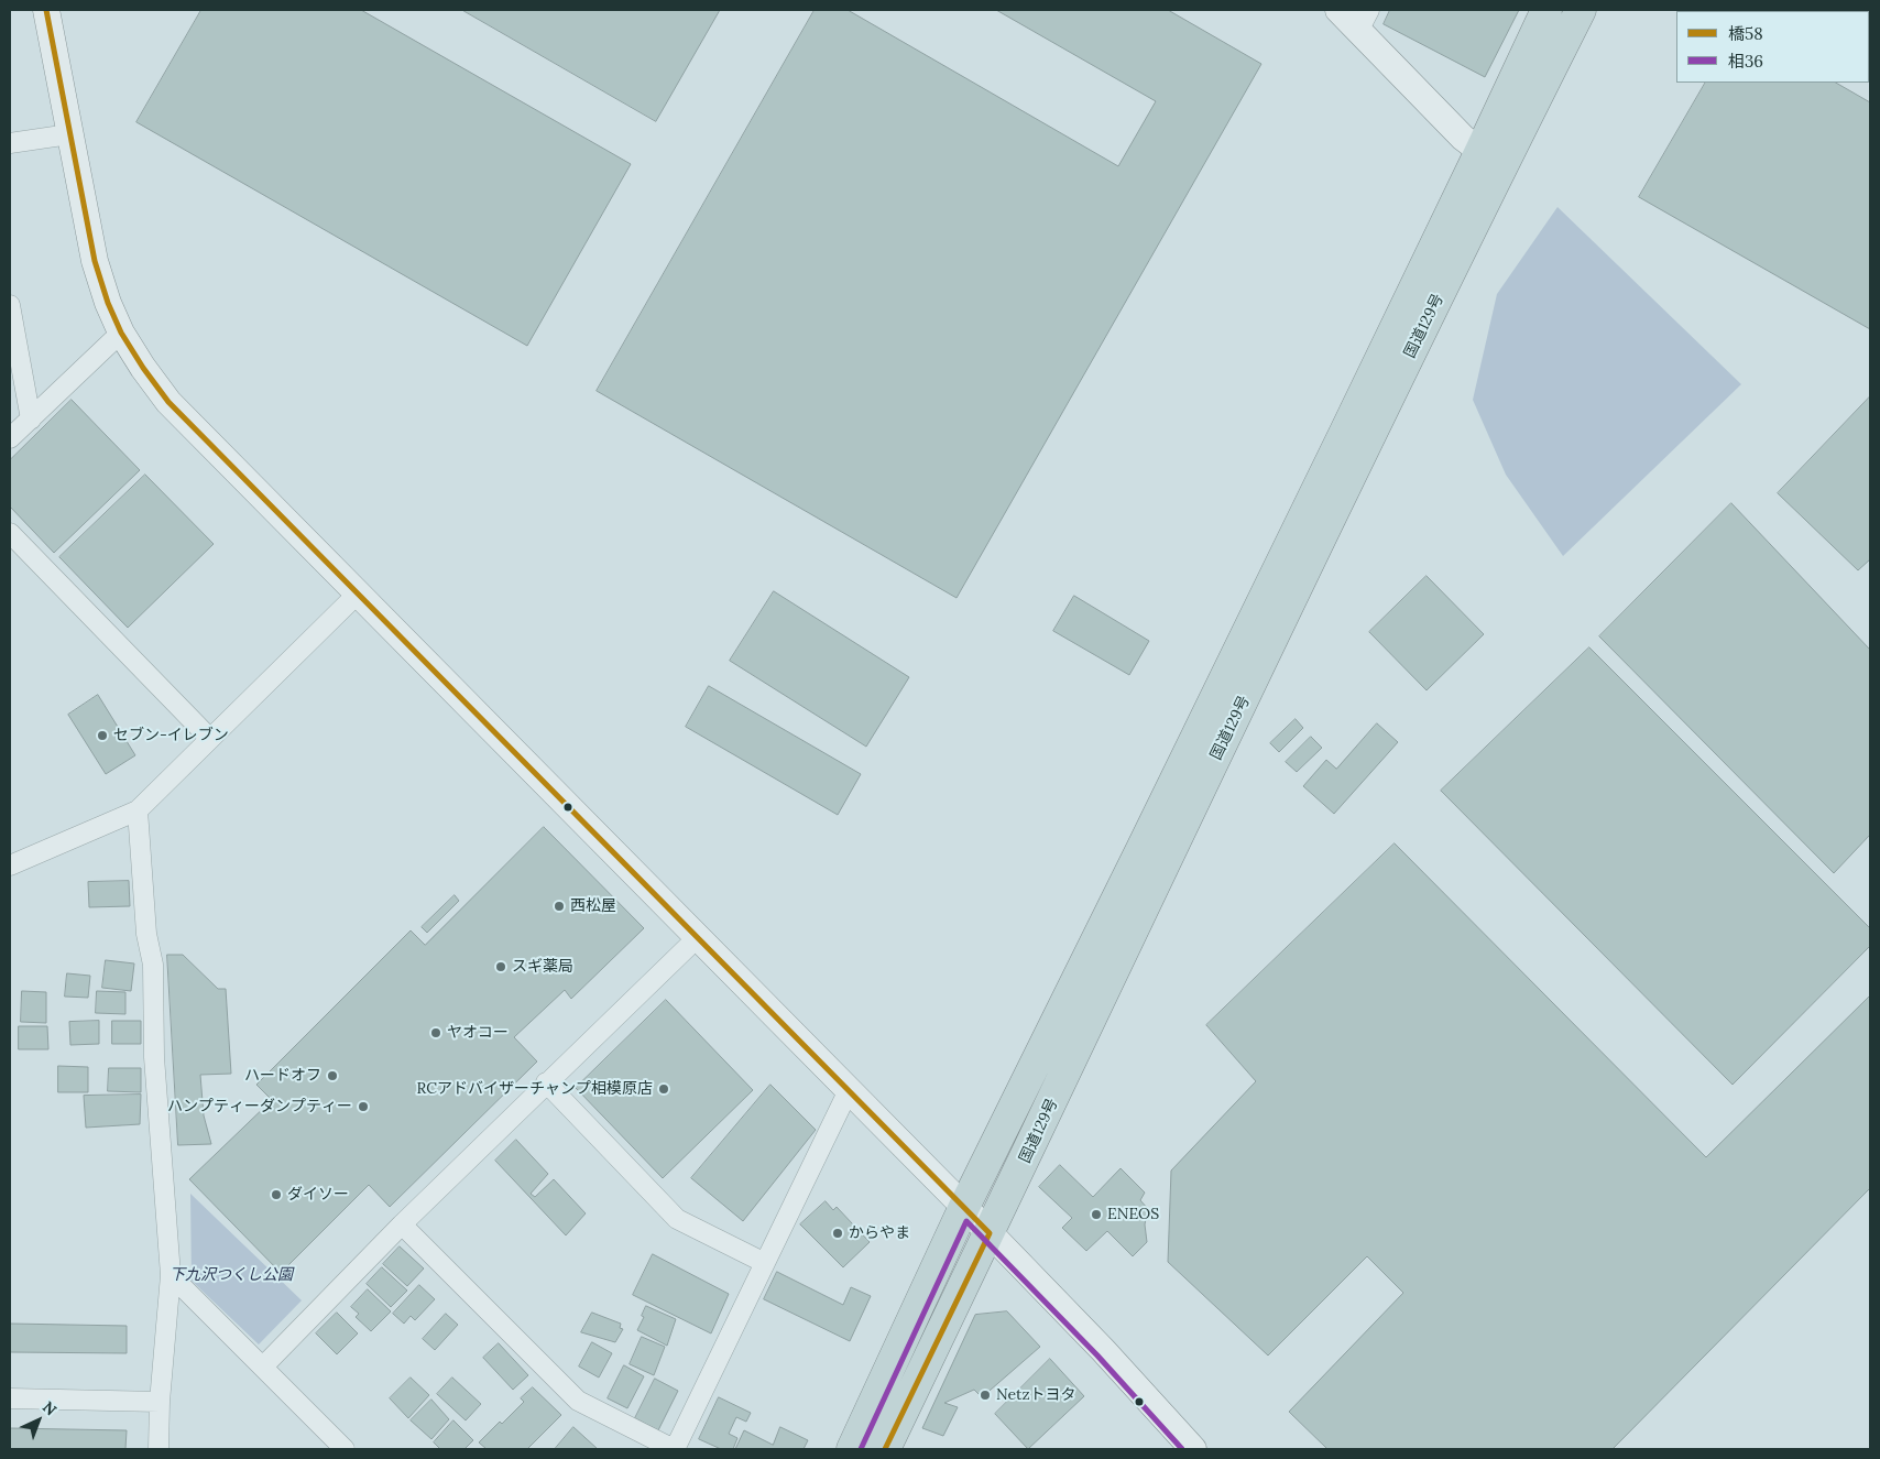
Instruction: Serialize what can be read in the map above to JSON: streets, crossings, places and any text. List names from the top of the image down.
{
  "streets": {
    "highway": ["国道129号"]
  },
  "parks": ["下九沢つくし公園"],
  "places": [
    "セブン-イレブン",
    "西松屋",
    "スギ薬局",
    "ヤオコー",
    "ハードオフ",
    "RCアドバイザーチャンプ相模原店",
    "ハンプティーダンプティー",
    "ダイソー",
    "ENEOS",
    "からやま",
    "Netzトヨタ"
  ],
  "lines": ["transit line 橋58", "transit line 相36"],
  "legend": ["橋58", "相36"],
  "north": "top right"
}
